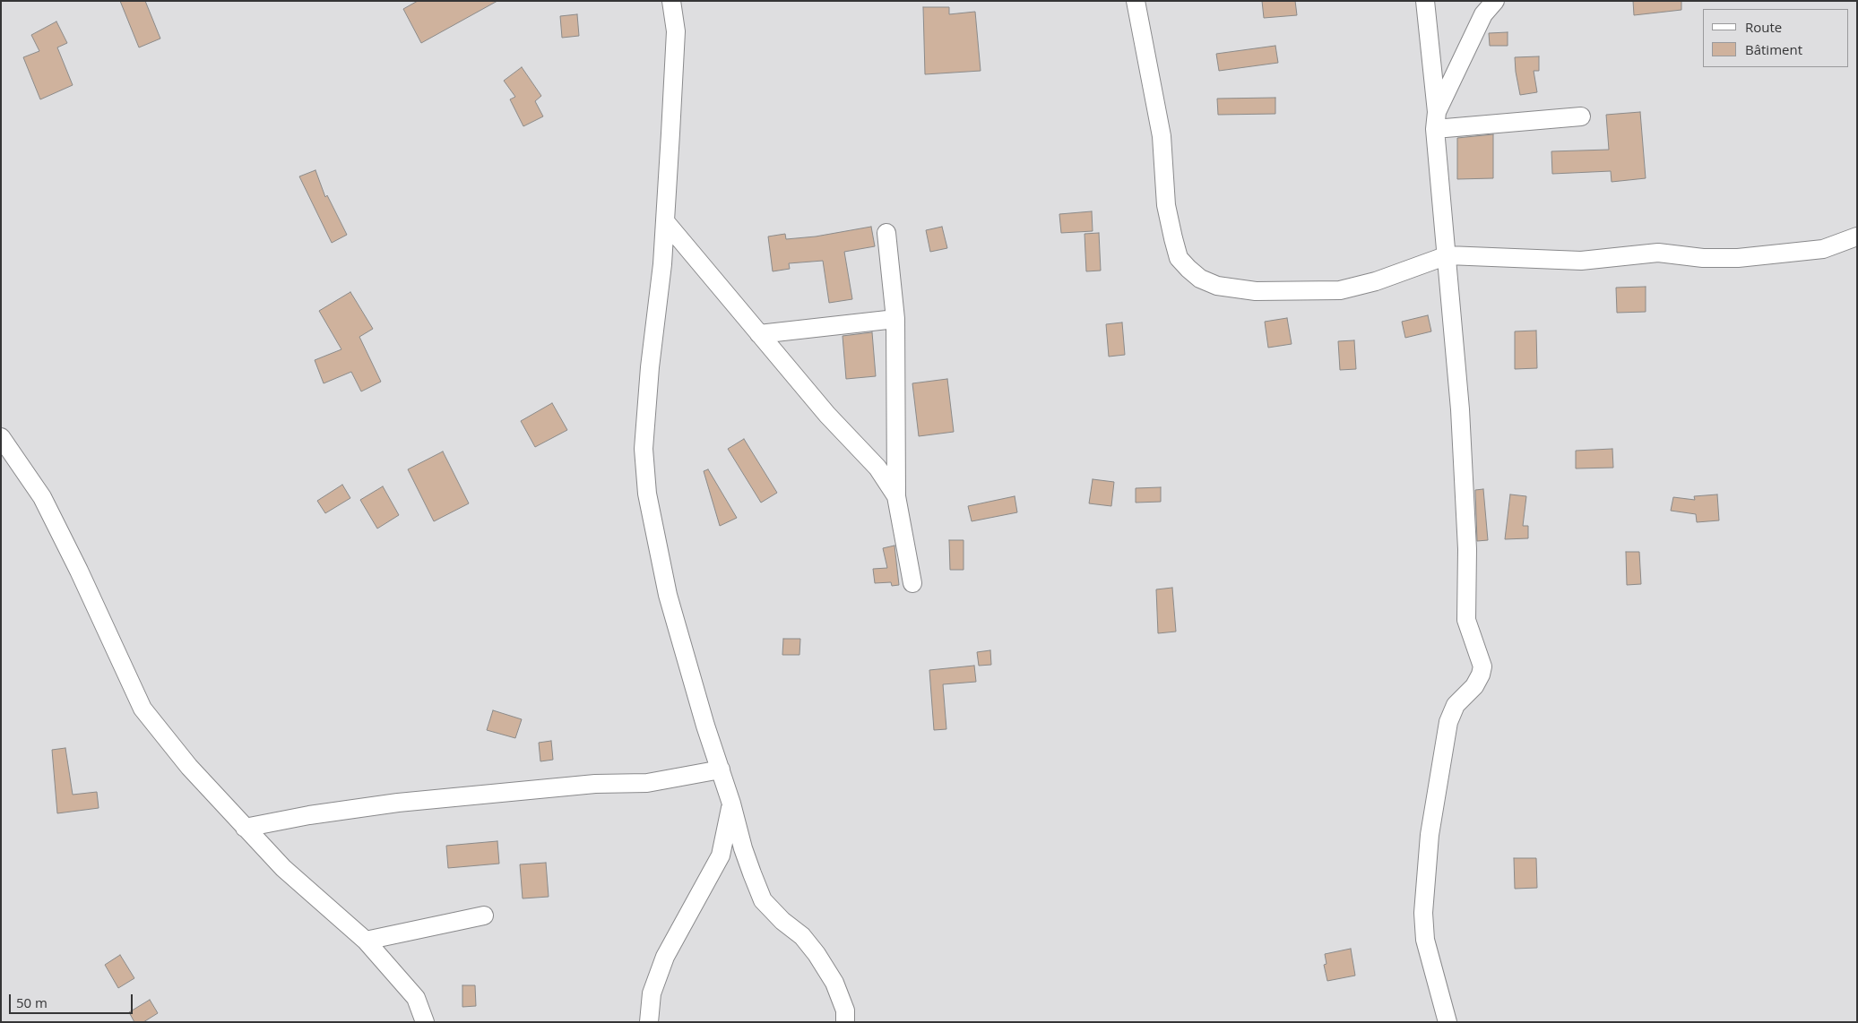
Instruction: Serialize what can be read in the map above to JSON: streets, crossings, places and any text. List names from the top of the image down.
{
  "legend": ["Route", "Bâtiment"],
  "scale_bar": "50 m"
}
